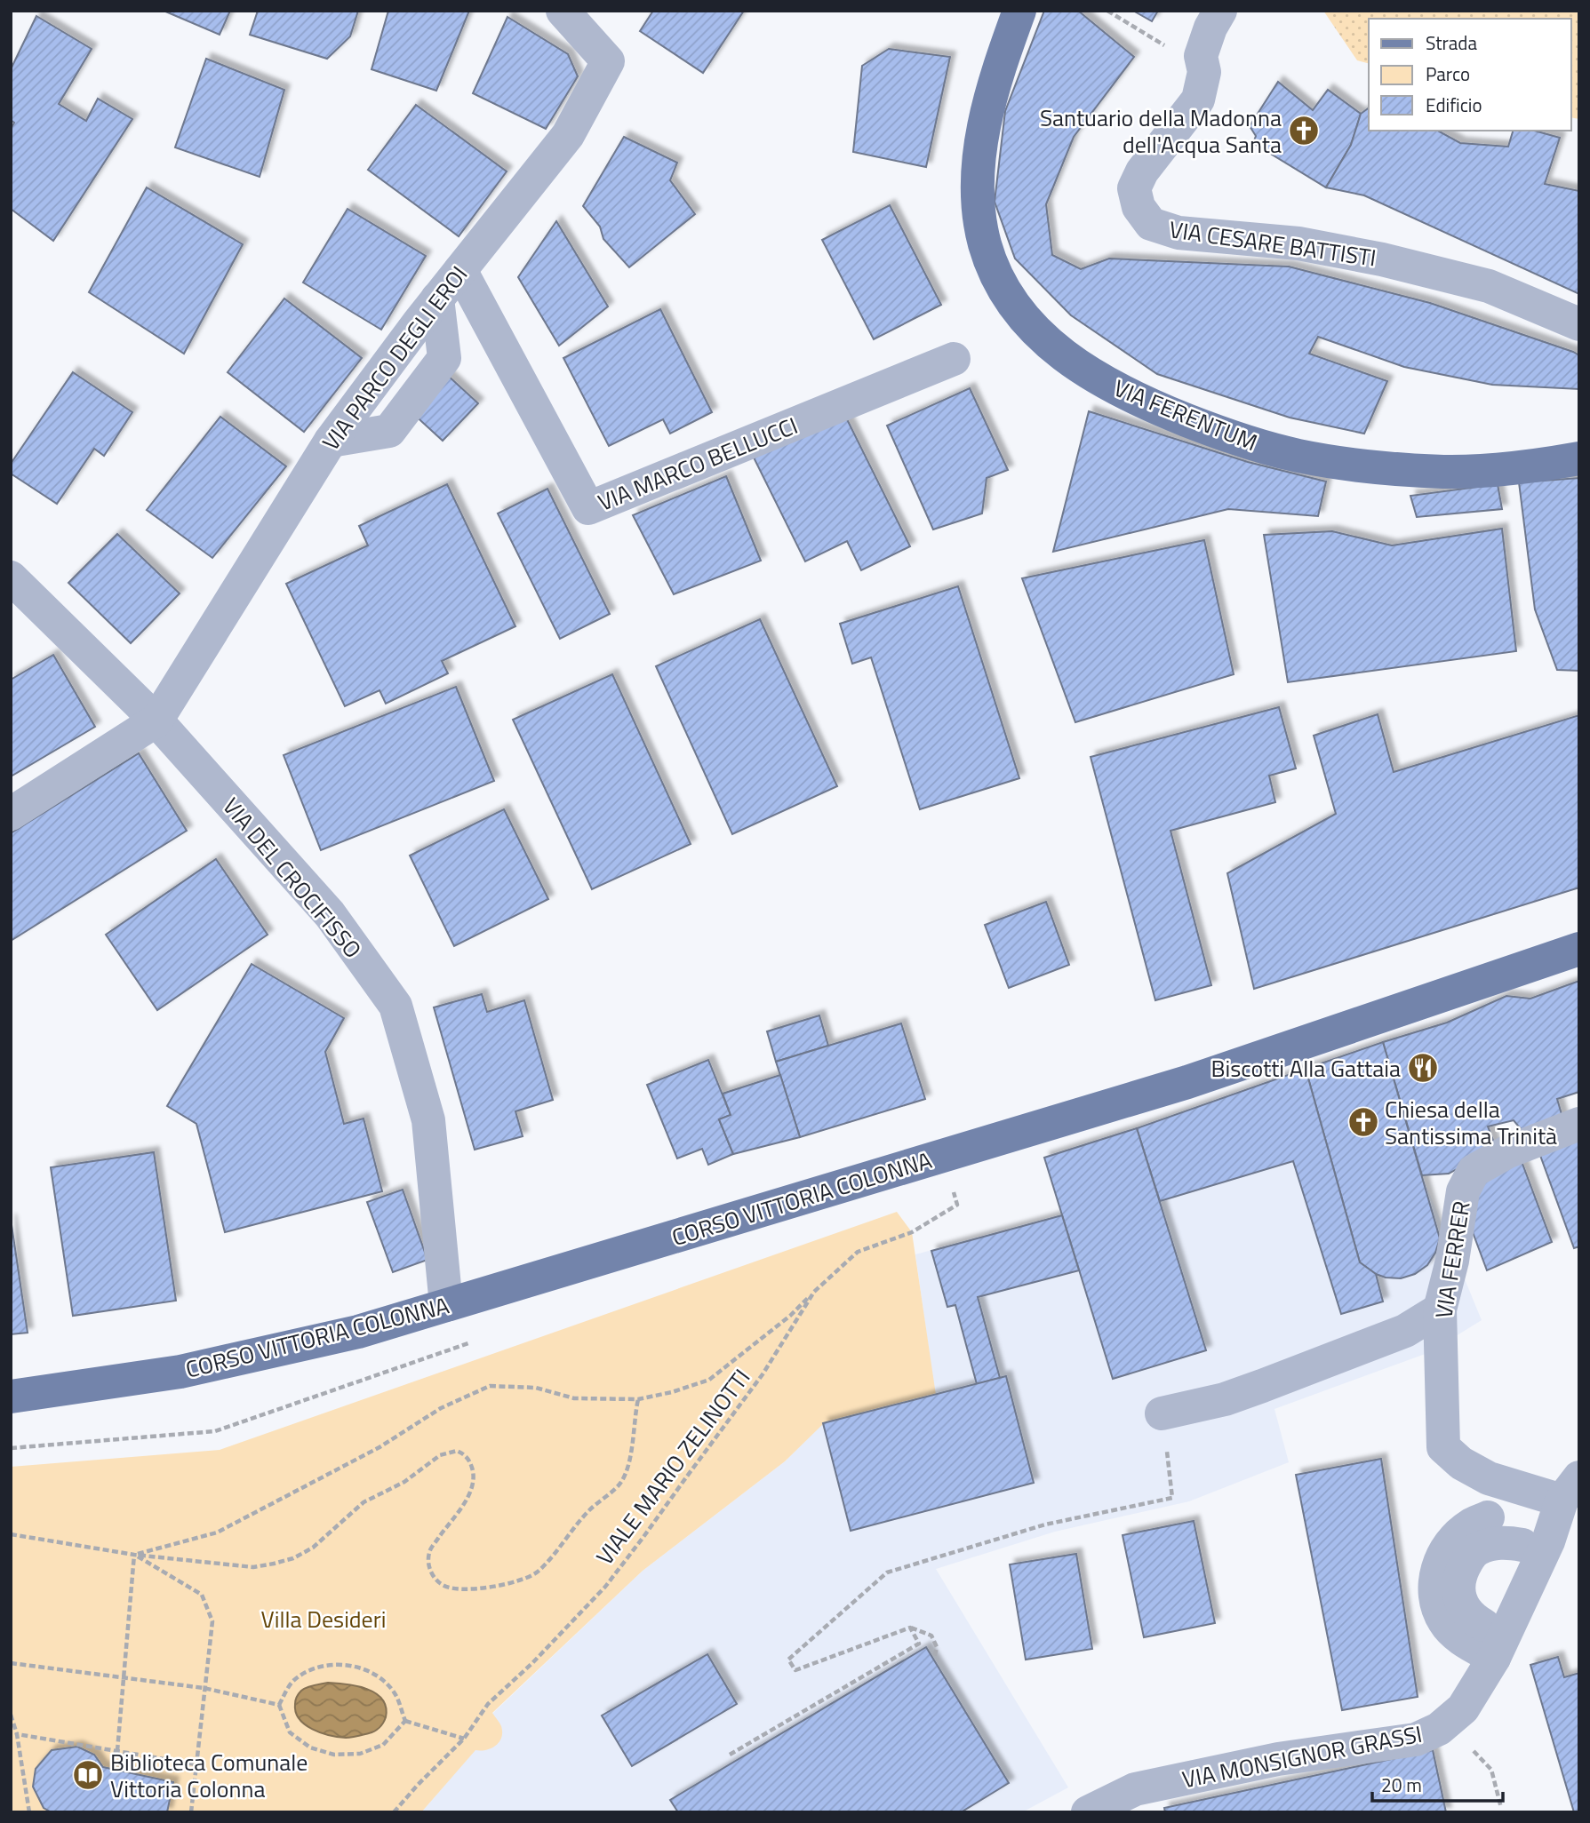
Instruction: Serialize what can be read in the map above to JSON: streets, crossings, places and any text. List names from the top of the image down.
{
  "streets": {
    "main road": ["VIA FERENTUM", "CORSO VITTORIA COLONNA"],
    "street": [
      "VIA CESARE BATTISTI",
      "VIA PARCO DEGLI EROI",
      "VIA MARCO BELLUCCI",
      "VIA DEL CROCIFISSO",
      "VIA FERRER",
      "VIA MONSIGNOR GRASSI"
    ],
    "path": ["VIALE MARIO ZELINOTTI"]
  },
  "crossings": [
    ["VIA PARCO DEGLI EROI", "VIA MARCO BELLUCCI"],
    ["VIA PARCO DEGLI EROI", "VIA DEL CROCIFISSO"],
    ["VIA DEL CROCIFISSO", "CORSO VITTORIA COLONNA"],
    ["CORSO VITTORIA COLONNA", "VIALE MARIO ZELINOTTI"],
    ["VIA FERRER", "VIA MONSIGNOR GRASSI"]
  ],
  "parks": ["Villa Desideri"],
  "places": {
    "church": ["Santuario della Madonna dell'Acqua Santa", "Chiesa della Santissima Trinità"],
    "restaurant": ["Biscotti Alla Gattaia"],
    "library": ["Biblioteca Comunale Vittoria Colonna"]
  },
  "legend": ["Strada", "Parco", "Edificio"],
  "scale_bar": "20 m"
}
